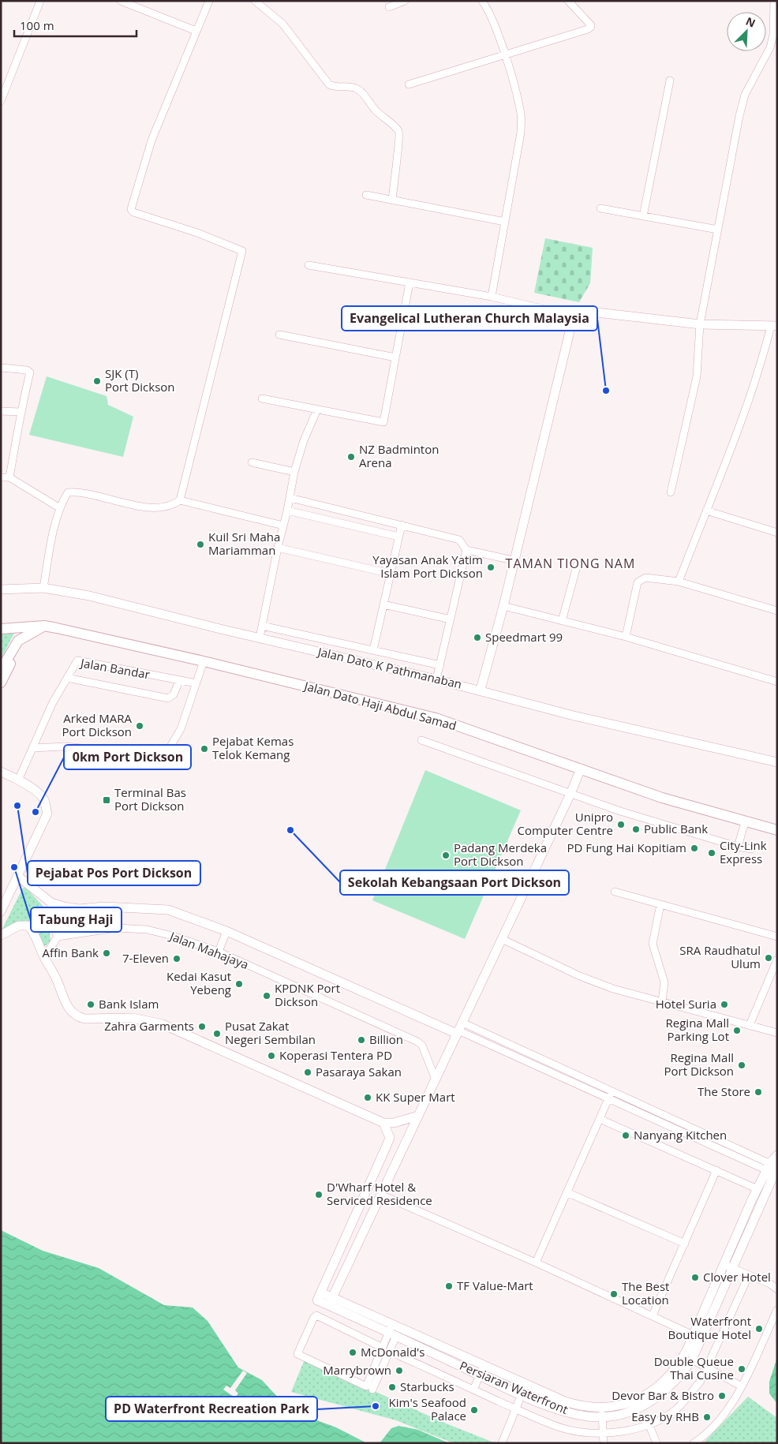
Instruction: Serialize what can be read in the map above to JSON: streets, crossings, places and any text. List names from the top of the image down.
{
  "streets": {
    "main road": ["Jalan Dato Haji Abdul Samad"],
    "street": [
      "Jalan Dato K Pathmanaban",
      "Jalan Bandar",
      "Jalan Mahajaya",
      "Persiaran Waterfront"
    ]
  },
  "districts": ["TAMAN TIONG NAM"],
  "places": {
    "other": [
      "SJK (T) Port Dickson",
      "Evangelical Lutheran Church Malaysia",
      "NZ Badminton Arena",
      "Kuil Sri Maha Mariamman",
      "Yayasan Anak Yatim Islam Port Dickson",
      "Speedmart 99",
      "Arked MARA Port Dickson",
      "Pejabat Kemas Telok Kemang",
      "Pejabat Pos Port Dickson",
      "0km Port Dickson",
      "Unipro Computer Centre",
      "Public Bank",
      "Sekolah Kebangsaan Port Dickson",
      "PD Fung Hai Kopitiam",
      "City-Link Express",
      "Padang Merdeka Port Dickson",
      "Tabung Haji",
      "Affin Bank",
      "SRA Raudhatul Ulum",
      "7-Eleven",
      "Kedai Kasut Yebeng",
      "KPDNK Port Dickson",
      "Bank Islam",
      "Hotel Suria",
      "Zahra Garments",
      "Regina Mall Parking Lot",
      "Pusat Zakat Negeri Sembilan",
      "Billion",
      "Koperasi Tentera PD",
      "Regina Mall Port Dickson",
      "Pasaraya Sakan",
      "The Store",
      "KK Super Mart",
      "Nanyang Kitchen",
      "D'Wharf Hotel & Serviced Residence",
      "Clover Hotel",
      "TF Value-Mart",
      "The Best Location",
      "Waterfront Boutique Hotel",
      "McDonald's",
      "Double Queue Thai Cusine",
      "Marrybrown",
      "Starbucks",
      "Devor Bar & Bistro",
      "PD Waterfront Recreation Park",
      "Kim's Seafood Palace",
      "Easy by RHB"
    ],
    "transit": ["Terminal Bas Port Dickson"]
  },
  "scale_bar": "100 m",
  "north": "top right"
}
